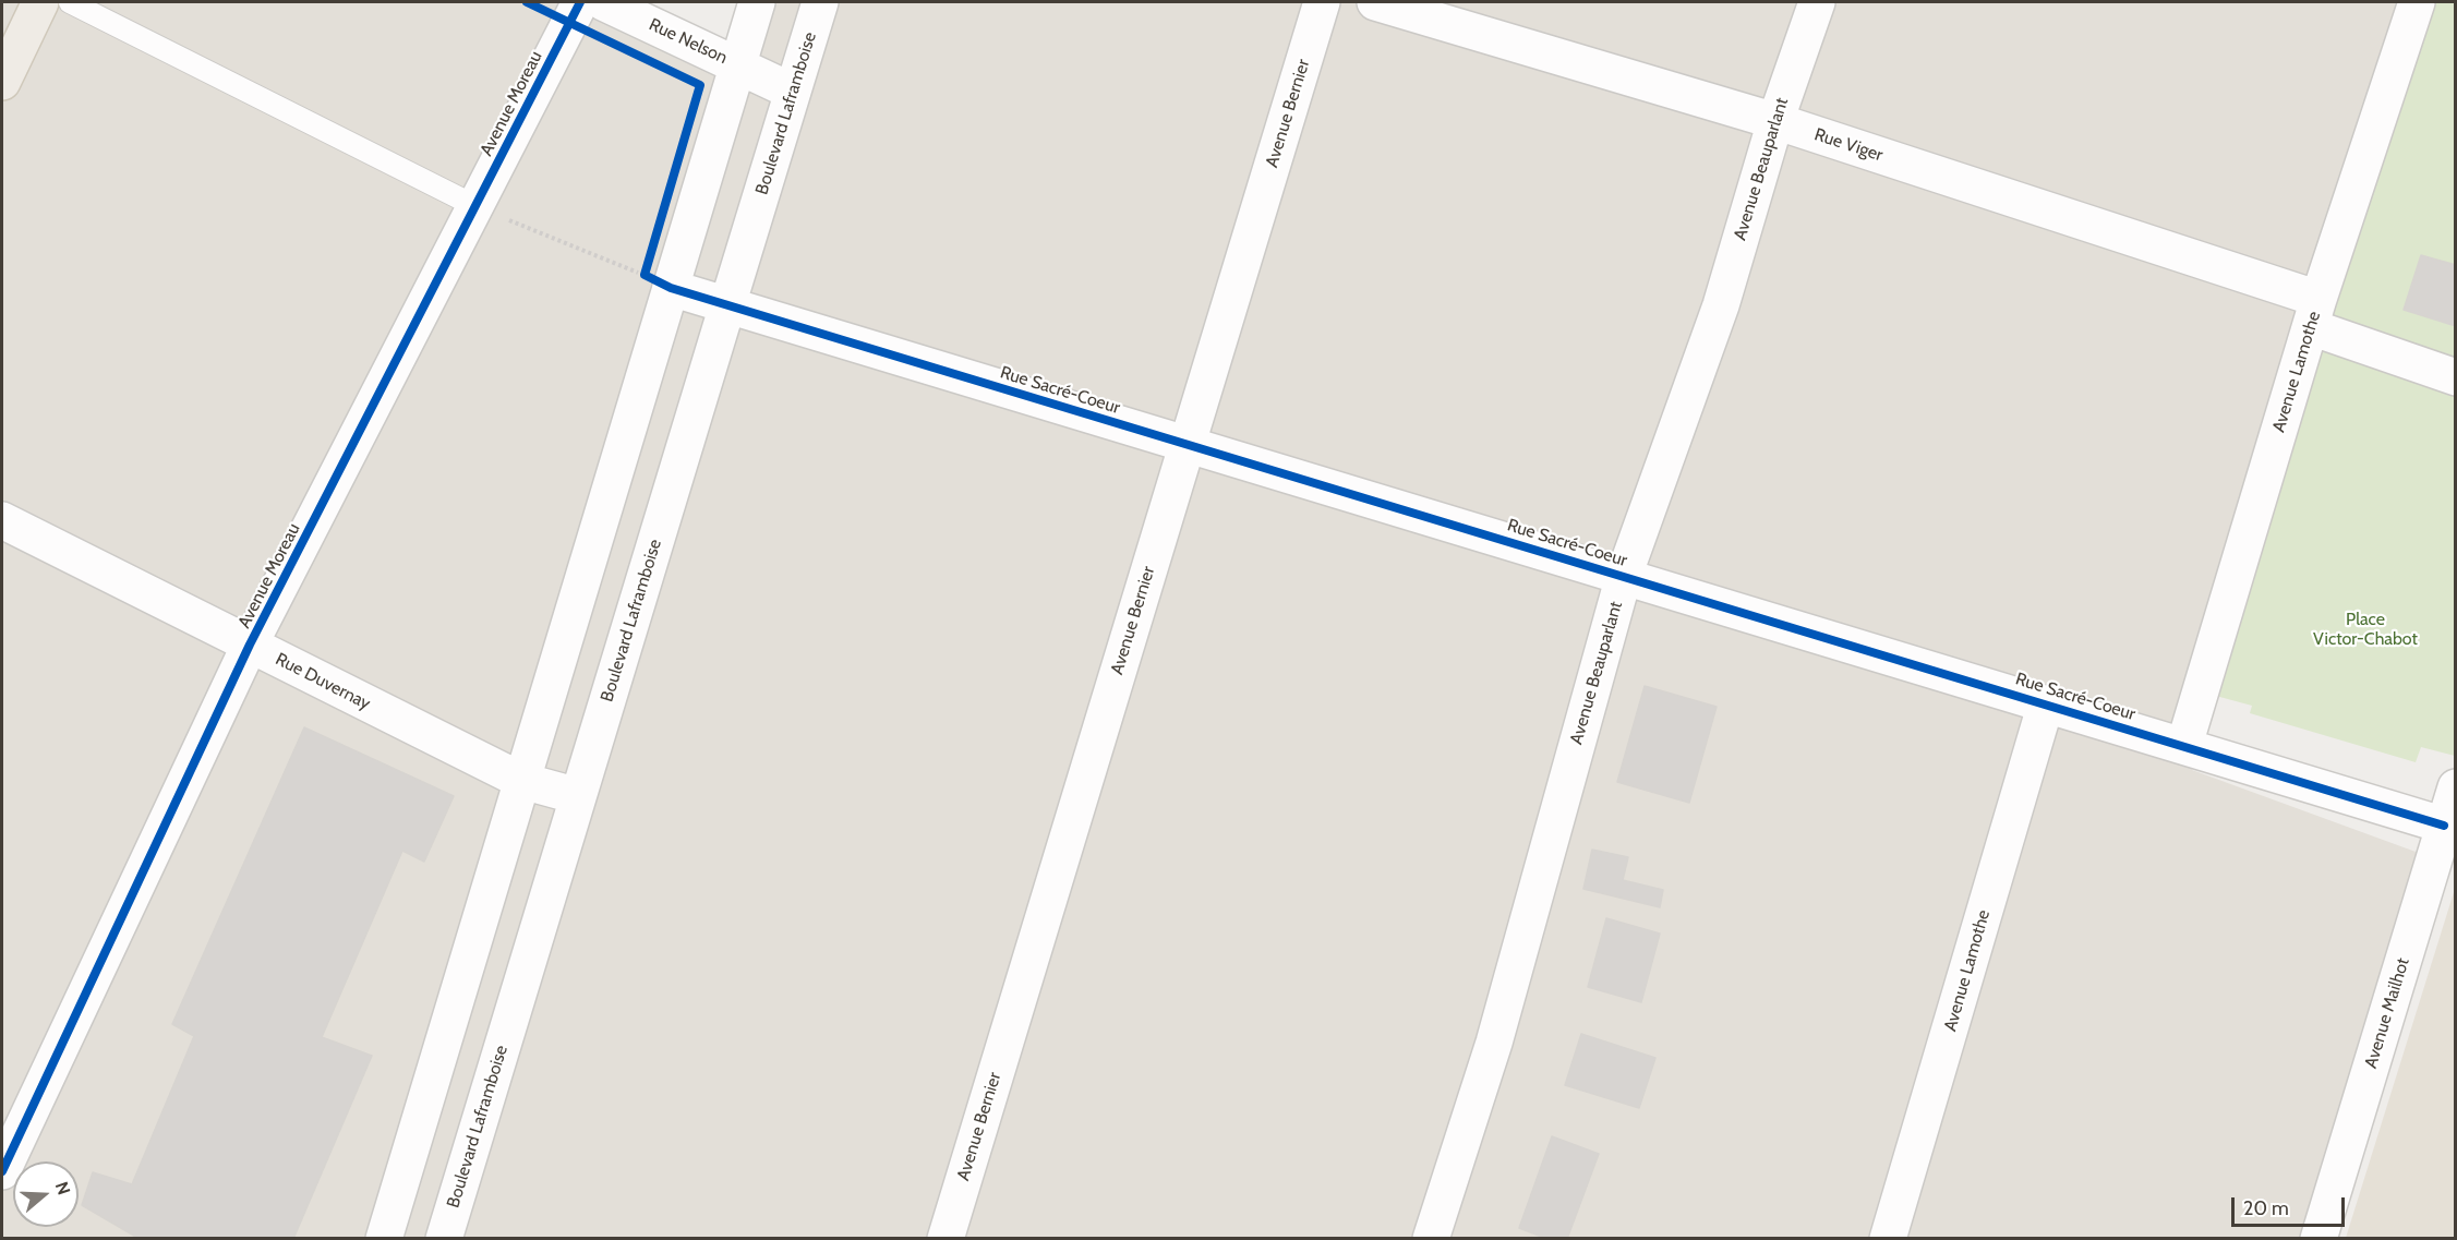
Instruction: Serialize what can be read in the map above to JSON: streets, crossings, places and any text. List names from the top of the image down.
{
  "streets": {
    "street": [
      "Rue Nelson",
      "Avenue Moreau",
      "Boulevard Laframboise",
      "Avenue Bernier",
      "Rue Viger",
      "Avenue Beauparlant",
      "Avenue Lamothe",
      "Rue Sacré-Coeur",
      "Rue Duvernay",
      "Avenue Mailhot"
    ]
  },
  "crossings": [
    ["Rue Nelson", "Boulevard Laframboise"],
    ["Avenue Moreau", "Rue Duvernay"],
    ["Boulevard Laframboise", "Rue Sacré-Coeur"],
    ["Boulevard Laframboise", "Rue Duvernay"],
    ["Avenue Bernier", "Rue Sacré-Coeur"],
    ["Rue Viger", "Avenue Beauparlant"],
    ["Rue Viger", "Avenue Lamothe"],
    ["Avenue Beauparlant", "Rue Sacré-Coeur"],
    ["Avenue Lamothe", "Rue Sacré-Coeur"],
    ["Rue Sacré-Coeur", "Avenue Mailhot"]
  ],
  "parks": ["Place Victor-Chabot"],
  "scale_bar": "20 m",
  "north": "right"
}
